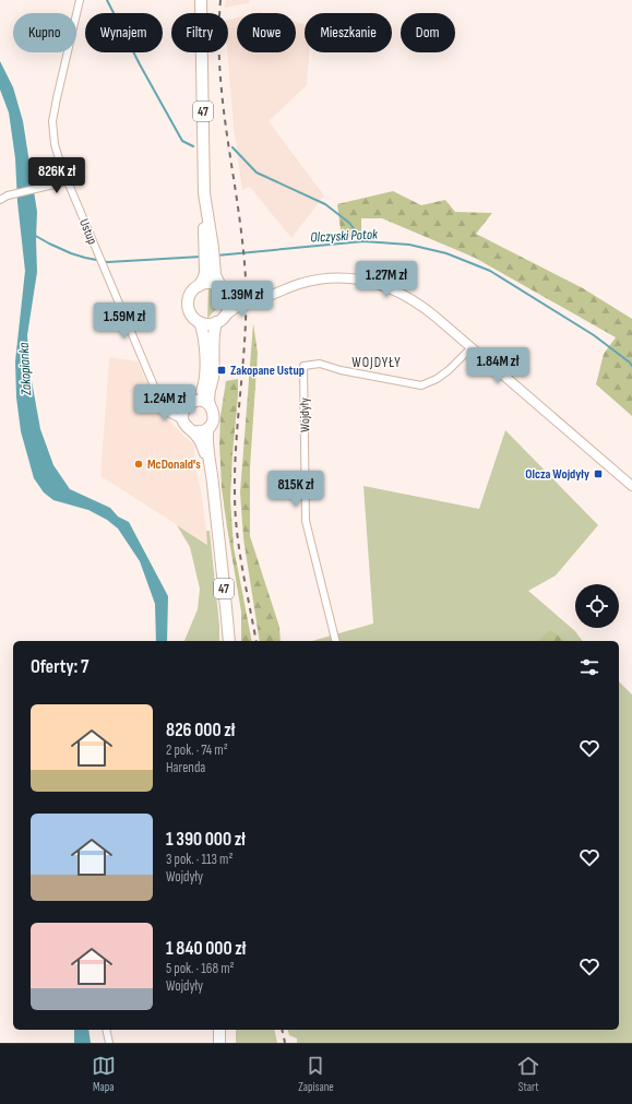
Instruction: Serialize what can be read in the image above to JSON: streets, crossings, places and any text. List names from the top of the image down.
{
  "streets": {
    "main road": ["47"],
    "street": ["Ustup", "Wojdyły"]
  },
  "crossings": [
    ["47", "Ustup"]
  ],
  "districts": ["WOJDYŁY"],
  "water": ["Olczyski Potok", "Zakopianka"],
  "places": {
    "transit": ["Zakopane Ustup", "Olcza Wojdyły"],
    "other": ["McDonald's"]
  },
  "page": {
    "chip": [
      "Kupno",
      "Wynajem",
      "Filtry",
      "Nowe",
      "Mieszkanie",
      "Dom"
    ],
    "price": [
      "826K zł",
      "1.27M zł",
      "1.39M zł",
      "1.59M zł",
      "1.84M zł",
      "1.24M zł",
      "815K zł"
    ],
    "heading": "Oferty: 7",
    "list": [
      {
        "name": "826 000 zł",
        "note": "2 pok. · 74 m² · Harenda"
      },
      {
        "name": "1 390 000 zł",
        "note": "3 pok. · 113 m² · Wojdyły"
      },
      {
        "name": "1 840 000 zł",
        "note": "5 pok. · 168 m² · Wojdyły"
      }
    ],
    "tabs": ["Mapa", "Zapisane", "Start"]
  }
}
